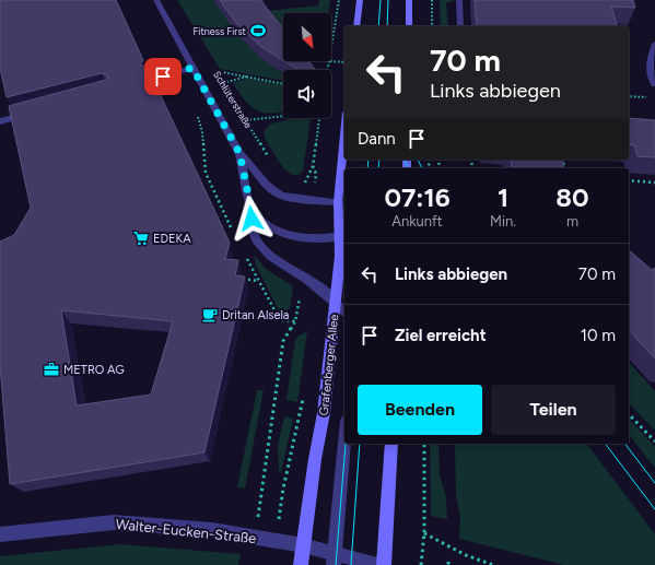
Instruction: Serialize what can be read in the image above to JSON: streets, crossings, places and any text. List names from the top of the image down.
{
  "streets": {
    "main road": ["Grafenberger Allee"],
    "street": ["Schlüterstraße", "Walter-Eucken-Straße"]
  },
  "crossings": [
    ["Schlüterstraße", "Grafenberger Allee"],
    ["Grafenberger Allee", "Walter-Eucken-Straße"]
  ],
  "places": {
    "sports": ["Fitness First"],
    "supermarket": ["EDEKA"],
    "cafe": ["Dritan Alsela"],
    "office": ["METRO AG"]
  },
  "north": "bottom right",
  "page": {
    "turn": ["70 m", "Links abbiegen"],
    "then": "Dann",
    "eta": [
      "07:16",
      "Ankunft",
      "1",
      "Min.",
      "80",
      "m"
    ],
    "list": [
      {
        "name": "Links abbiegen",
        "value": "70 m"
      },
      {
        "name": "Ziel erreicht",
        "value": "10 m"
      }
    ],
    "buttons": ["Beenden", "Teilen"]
  }
}
